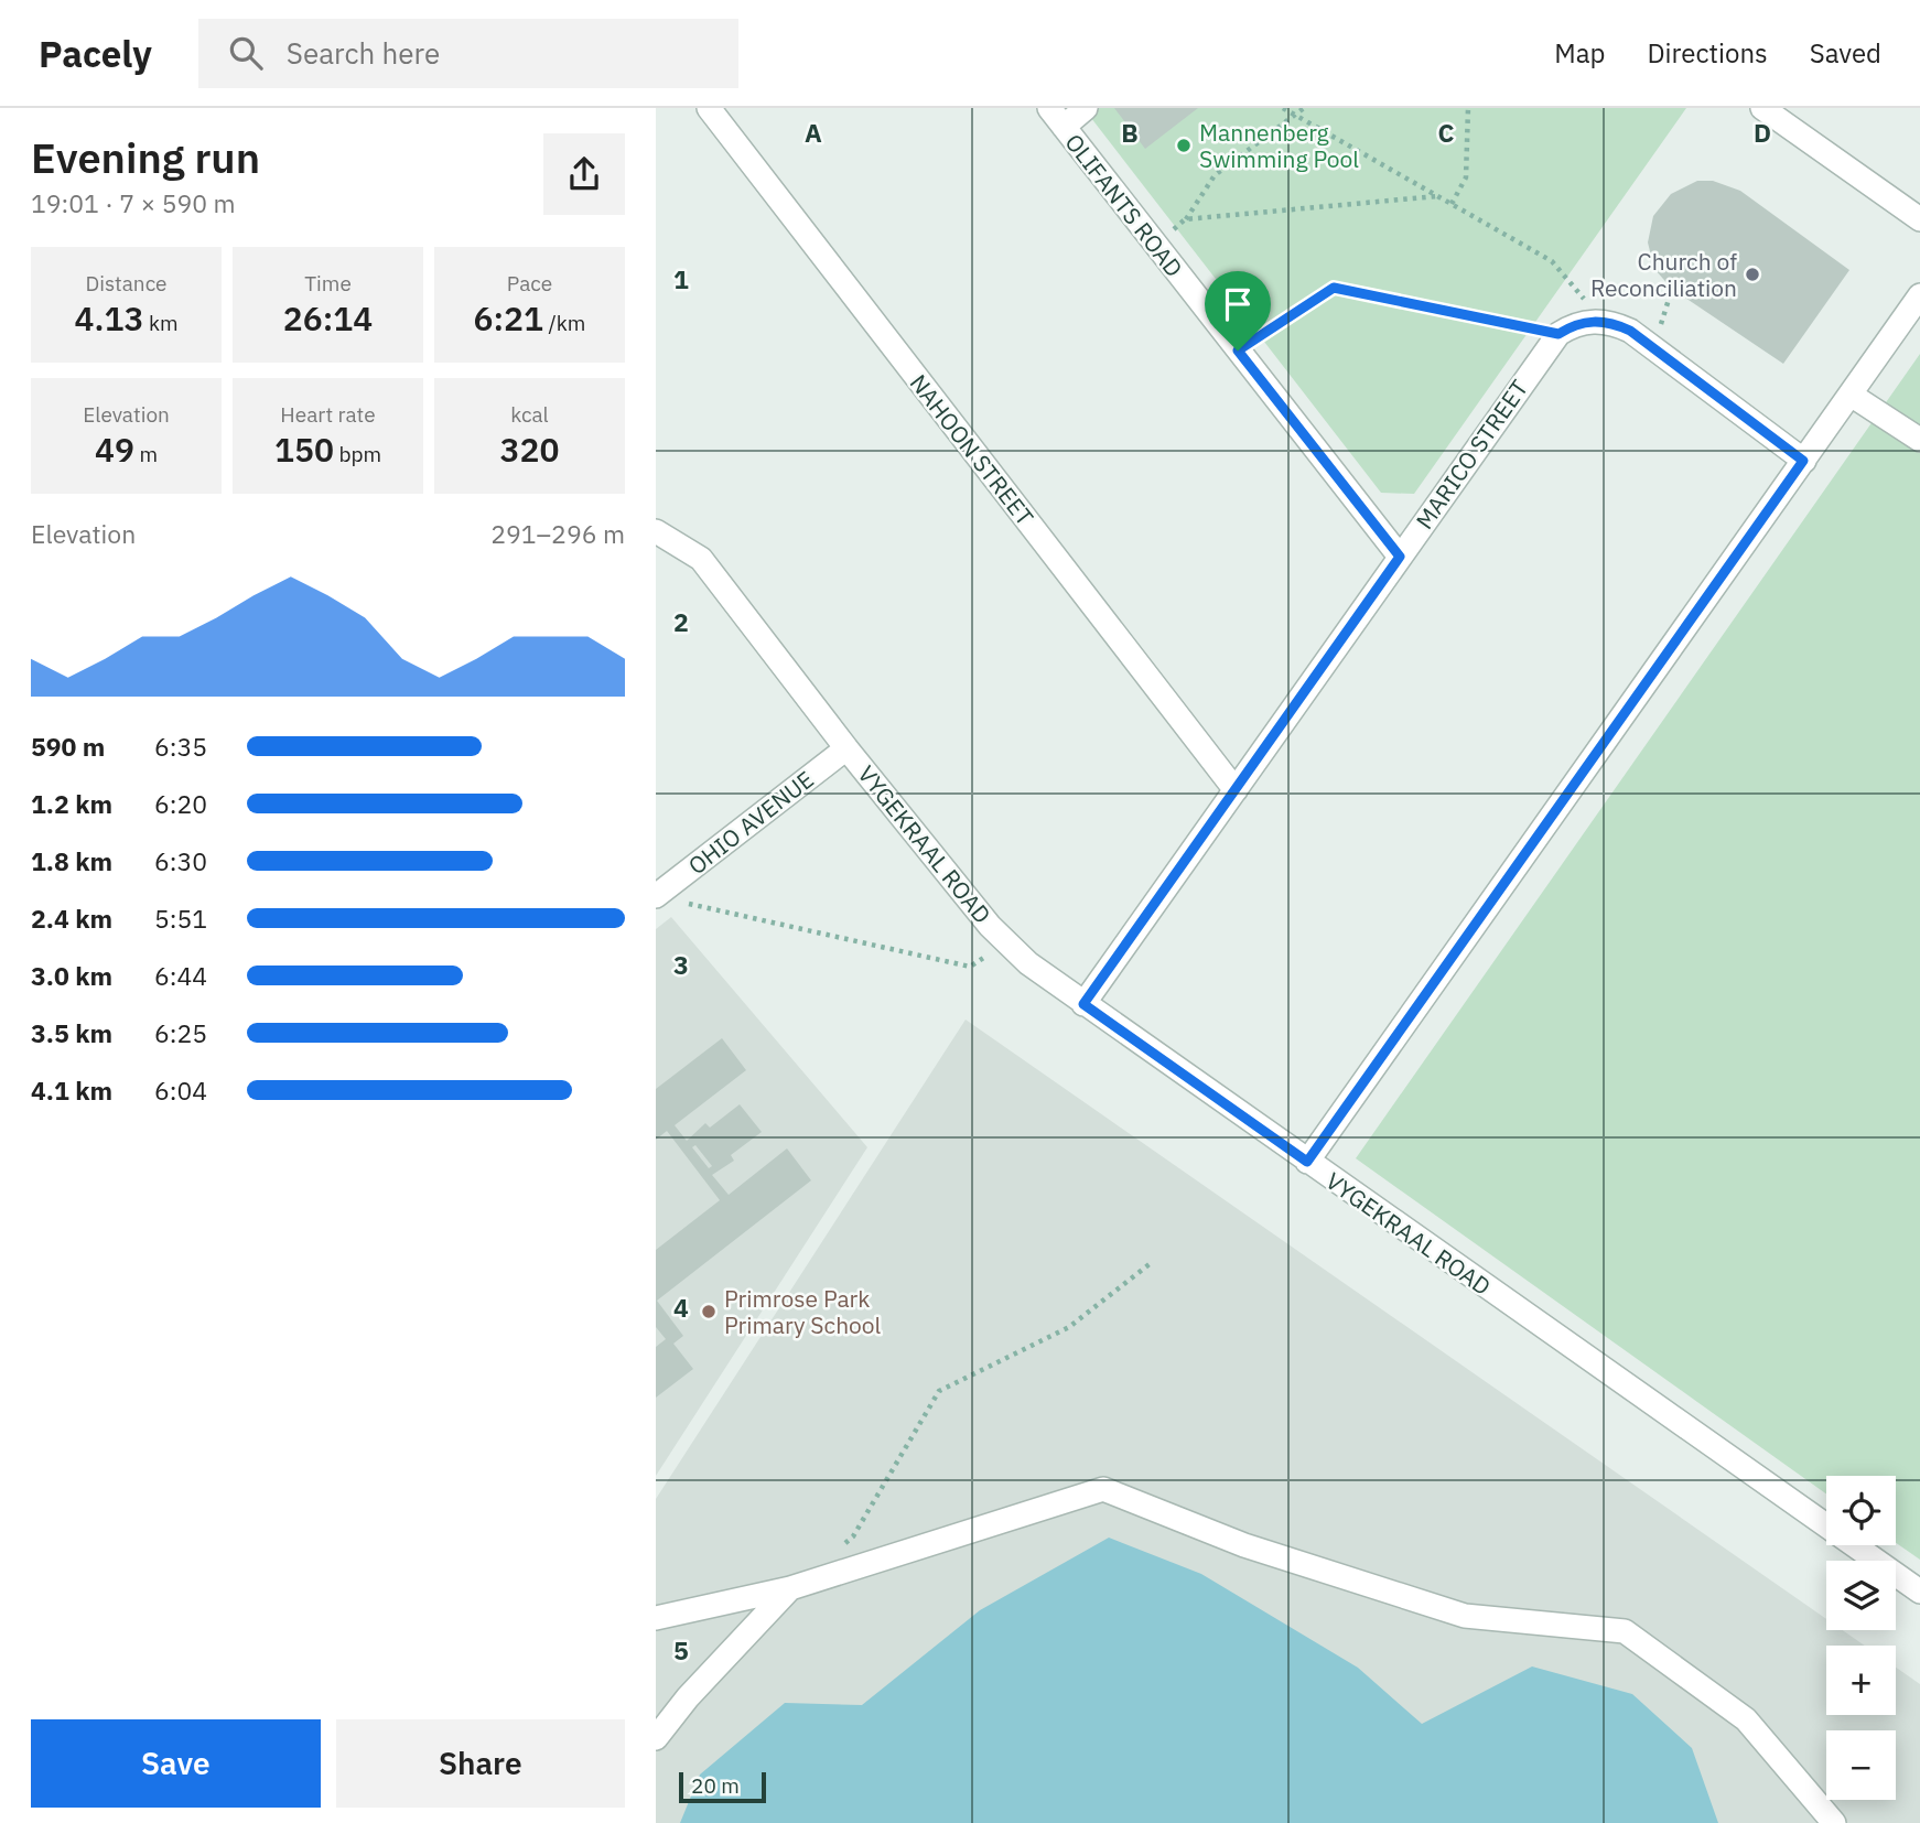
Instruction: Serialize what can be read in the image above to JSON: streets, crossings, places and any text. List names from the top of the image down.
{
  "streets": {
    "street": [
      "OLIFANTS ROAD",
      "NAHOON STREET",
      "MARICO STREET",
      "OHIO AVENUE",
      "VYGEKRAAL ROAD"
    ]
  },
  "crossings": [
    ["OLIFANTS ROAD", "MARICO STREET"],
    ["NAHOON STREET", "MARICO STREET"],
    ["MARICO STREET", "VYGEKRAAL ROAD"],
    ["OHIO AVENUE", "VYGEKRAAL ROAD"]
  ],
  "places": ["Mannenberg Swimming Pool", "Church of Reconciliation", "Primrose Park Primary School"],
  "scale_bar": "20 m",
  "page": {
    "header": "Pacely",
    "search": "Search here",
    "nav": ["Map", "Directions", "Saved"],
    "heading": ["Evening run", "19:01 · 7 × 590 m"],
    "stats": [
      ["Distance", "4.13 km"],
      ["Time", "26:14"],
      ["Pace", "6:21 /km"],
      ["Elevation", "49 m"],
      ["Heart rate", "150 bpm"],
      ["kcal", "320"]
    ],
    "chart": ["Elevation", "291–296 m"],
    "list": [
      {
        "name": "590 m",
        "note": "6:35"
      },
      {
        "name": "1.2 km",
        "note": "6:20"
      },
      {
        "name": "1.8 km",
        "note": "6:30"
      },
      {
        "name": "2.4 km",
        "note": "5:51"
      },
      {
        "name": "3.0 km",
        "note": "6:44"
      },
      {
        "name": "3.5 km",
        "note": "6:25"
      },
      {
        "name": "4.1 km",
        "note": "6:04"
      }
    ],
    "map_buttons": ["+", "−"],
    "buttons": ["Save", "Share"],
    "scale": "20 m"
  },
  "grid": {
    "columns": [
      "A",
      "B",
      "C",
      "D"
    ],
    "rows": [
      "1",
      "2",
      "3",
      "4",
      "5"
    ]
  }
}
